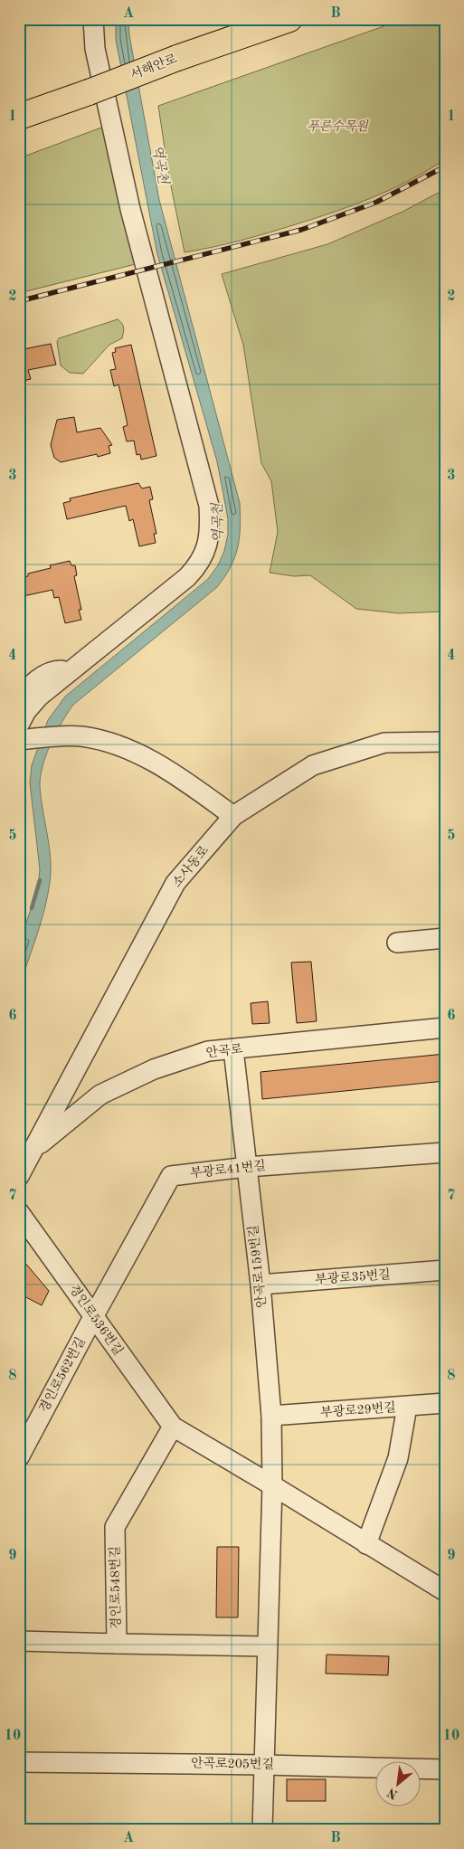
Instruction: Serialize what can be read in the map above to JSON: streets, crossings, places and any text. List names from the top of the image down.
{
  "streets": {
    "main road": ["서해안로"],
    "street": [
      "소사동로",
      "안곡로",
      "부광로41번길",
      "안곡로159번길",
      "부광로35번길",
      "경인로536번길",
      "경인로562번길",
      "부광로29번길",
      "경인로548번길",
      "안곡로205번길"
    ]
  },
  "crossings": [
    ["소사동로", "안곡로"],
    ["안곡로", "안곡로159번길"],
    ["부광로41번길", "안곡로159번길"],
    ["부광로41번길", "경인로536번길"],
    ["부광로41번길", "경인로562번길"],
    ["안곡로159번길", "부광로35번길"],
    ["안곡로159번길", "경인로536번길"],
    ["안곡로159번길", "부광로29번길"],
    ["경인로536번길", "경인로562번길"],
    ["경인로536번길", "경인로548번길"]
  ],
  "water": ["역곡천"],
  "parks": ["푸른수목원"],
  "north": "bottom left",
  "grid": {
    "columns": ["A", "B"],
    "rows": [
      "1",
      "2",
      "3",
      "4",
      "5",
      "6",
      "7",
      "8",
      "9",
      "10"
    ]
  }
}
